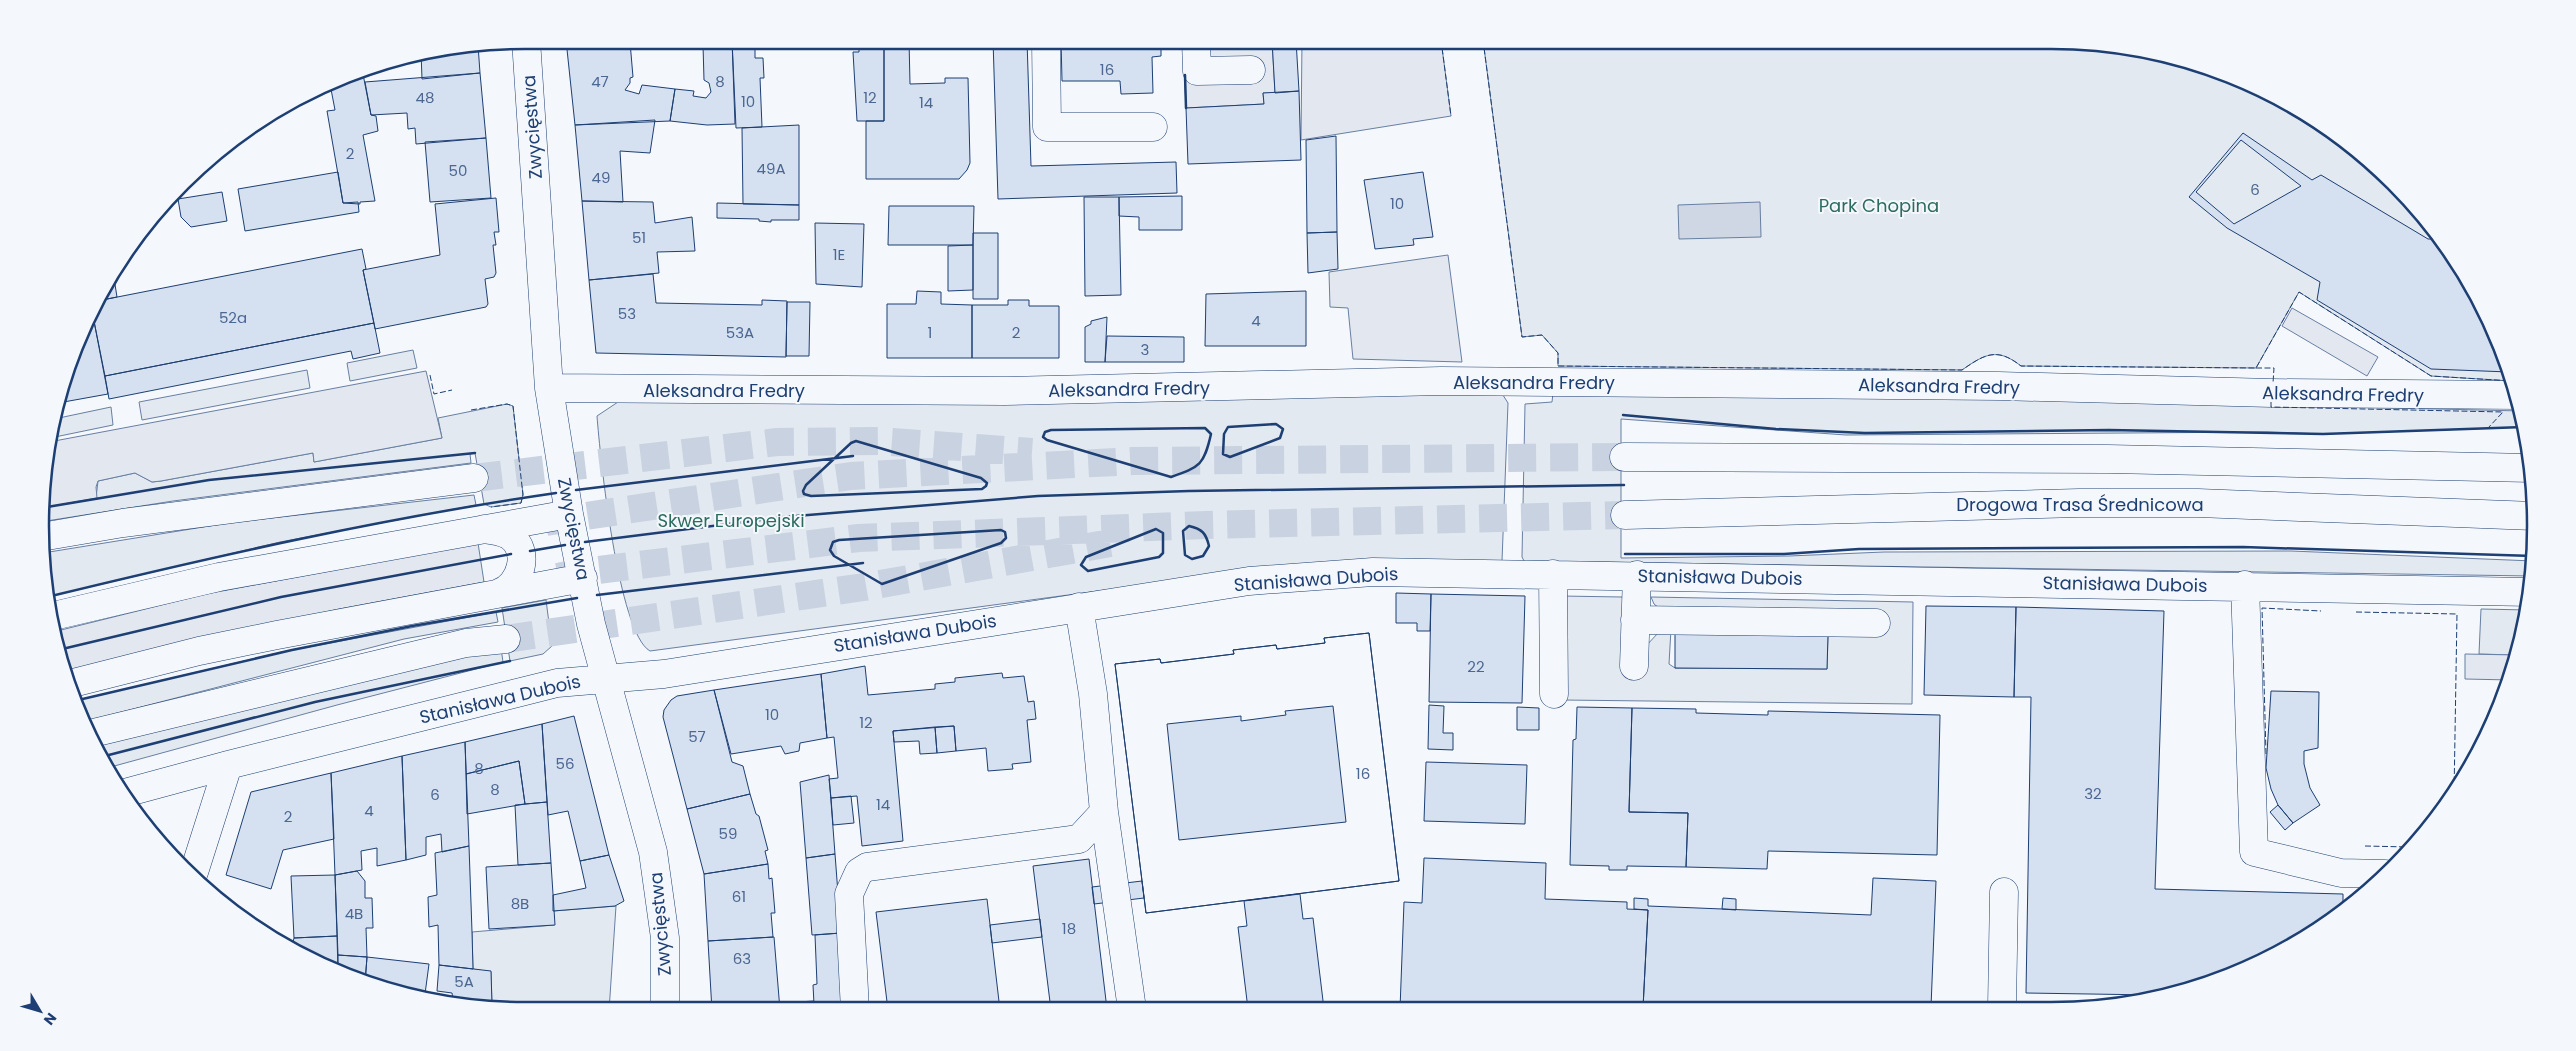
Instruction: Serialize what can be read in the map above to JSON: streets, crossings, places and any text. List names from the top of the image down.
{
  "streets": {
    "street": [
      "Zwycięstwa",
      "Aleksandra Fredry",
      "Drogowa Trasa Średnicowa",
      "Stanisława Dubois"
    ]
  },
  "crossings": [
    ["Zwycięstwa", "Aleksandra Fredry"],
    ["Zwycięstwa", "Stanisława Dubois"]
  ],
  "parks": ["Park Chopina", "Skwer Europejski"],
  "house_numbers": [
    "16",
    "47",
    "8",
    "48",
    "12",
    "10",
    "14",
    "2",
    "49A",
    "50",
    "49",
    "6",
    "10",
    "51",
    "1E",
    "53",
    "52a",
    "4",
    "53A",
    "1",
    "2",
    "3",
    "22",
    "10",
    "12",
    "57",
    "56",
    "8",
    "16",
    "8",
    "32",
    "6",
    "14",
    "4",
    "2",
    "59",
    "61",
    "8B",
    "4B",
    "18",
    "63",
    "5A"
  ],
  "north": "bottom right"
}
